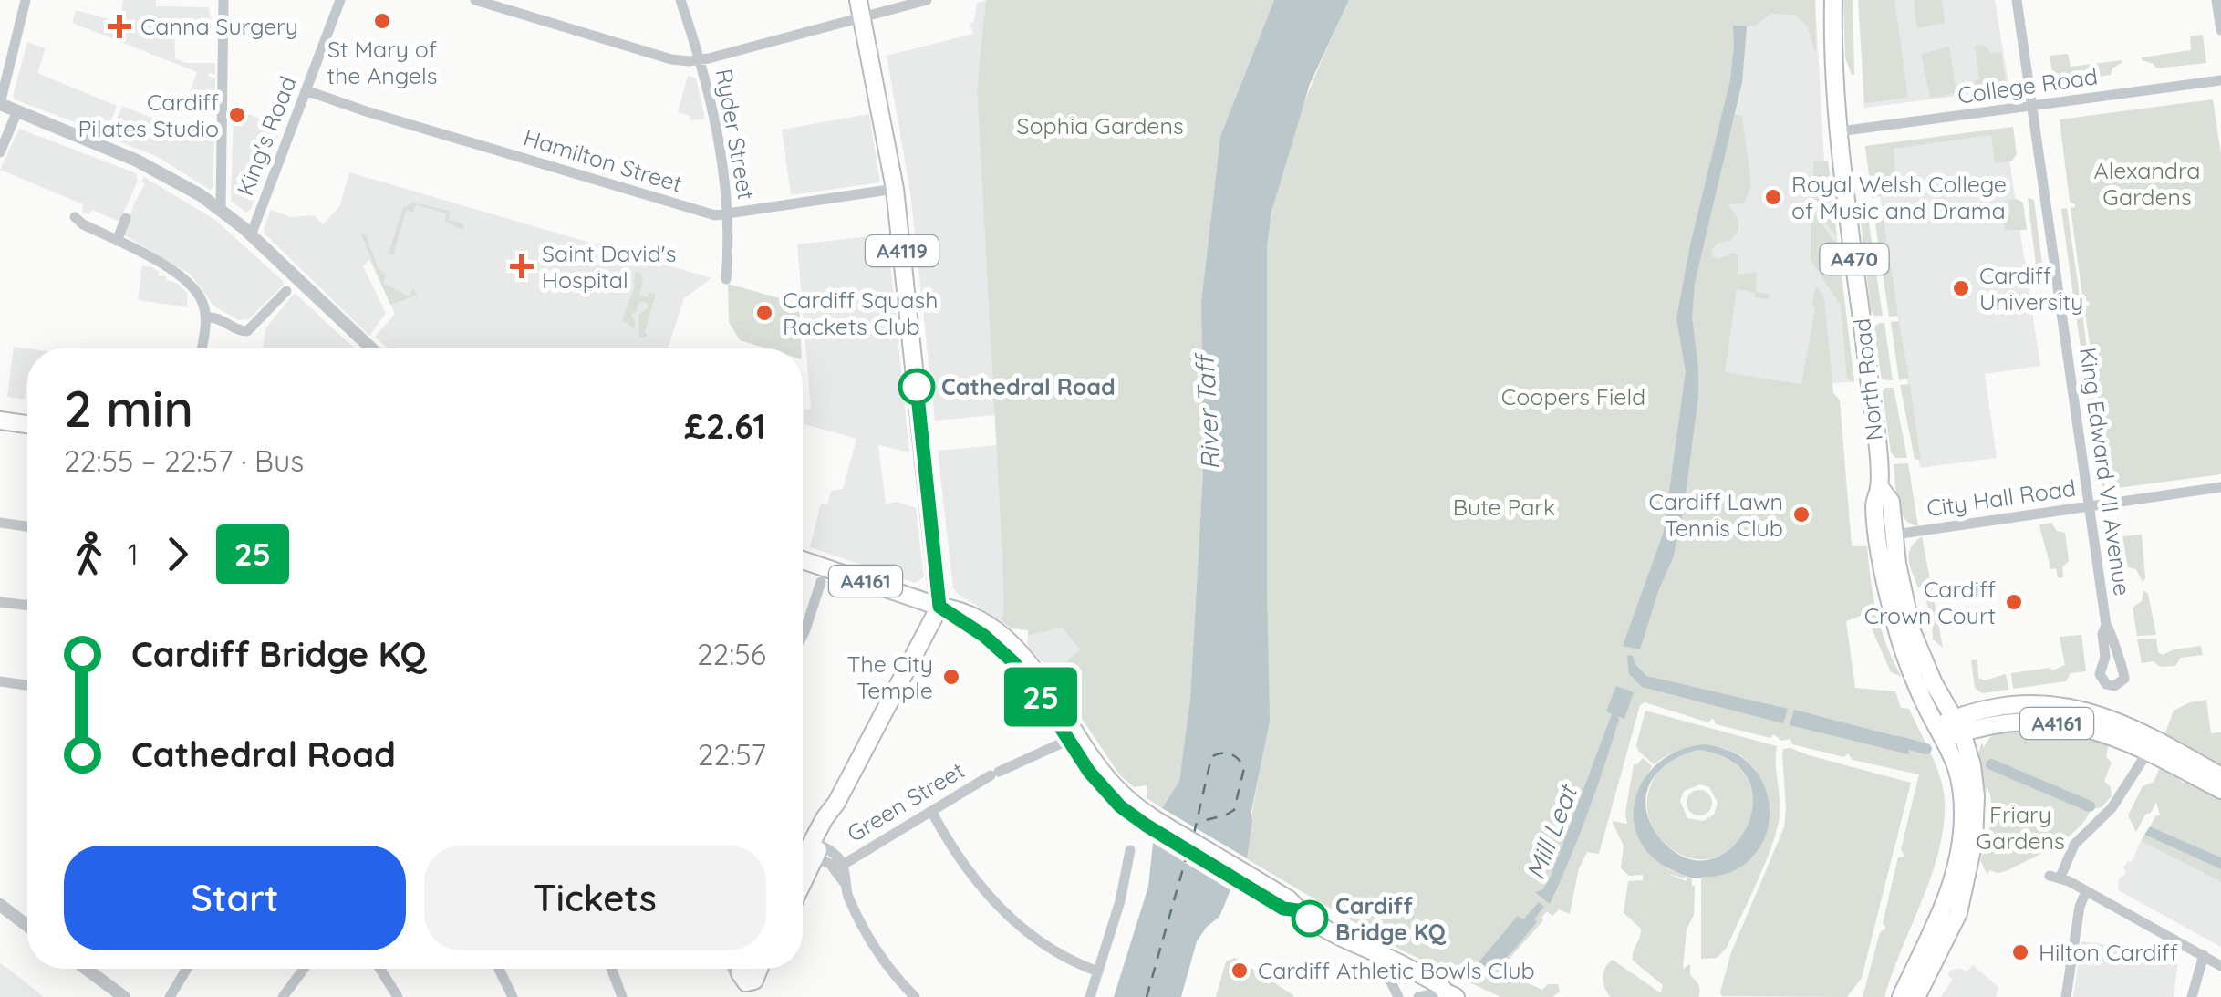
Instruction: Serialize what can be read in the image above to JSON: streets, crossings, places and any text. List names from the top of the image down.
{
  "streets": {
    "main road": [
      "A4119",
      "A470",
      "North Road",
      "A4161"
    ],
    "street": [
      "College Road",
      "Ryder Street",
      "King's Road",
      "Hamilton Street",
      "King Edward VII Avenue",
      "City Hall Road",
      "Green Street"
    ]
  },
  "crossings": [
    ["College Road", "North Road"],
    ["College Road", "King Edward VII Avenue"],
    ["Ryder Street", "Hamilton Street"],
    ["King's Road", "Hamilton Street"],
    ["Hamilton Street", "A4119"],
    ["A4119", "A4161"],
    ["North Road", "City Hall Road"],
    ["North Road", "A4161"],
    ["King Edward VII Avenue", "City Hall Road"],
    ["A4161", "Green Street"]
  ],
  "water": ["River Taff", "Mill Leat"],
  "parks": [
    "Sophia Gardens",
    "Alexandra Gardens",
    "Coopers Field",
    "Bute Park",
    "Friary Gardens"
  ],
  "places": {
    "other": [
      "St Mary of the Angels",
      "Cardiff Pilates Studio",
      "Royal Welsh College of Music and Drama",
      "Cardiff University",
      "Cardiff Squash Rackets Club",
      "Cathedral Road",
      "Cardiff Lawn Tennis Club",
      "Cardiff Crown Court",
      "The City Temple",
      "Cardiff Bridge KQ",
      "Hilton Cardiff",
      "Cardiff Athletic Bowls Club"
    ],
    "health": ["Canna Surgery", "Saint David's Hospital"]
  },
  "lines": ["bus line 25"],
  "page": {
    "on_map": "25",
    "heading": ["2 min", "22:55 – 22:57 · Bus", "£2.61"],
    "legs": ["1", "25"],
    "list": [
      {
        "name": "Cardiff Bridge KQ",
        "value": "22:56"
      },
      {
        "name": "Cathedral Road",
        "value": "22:57"
      }
    ],
    "buttons": ["Start", "Tickets"]
  }
}
